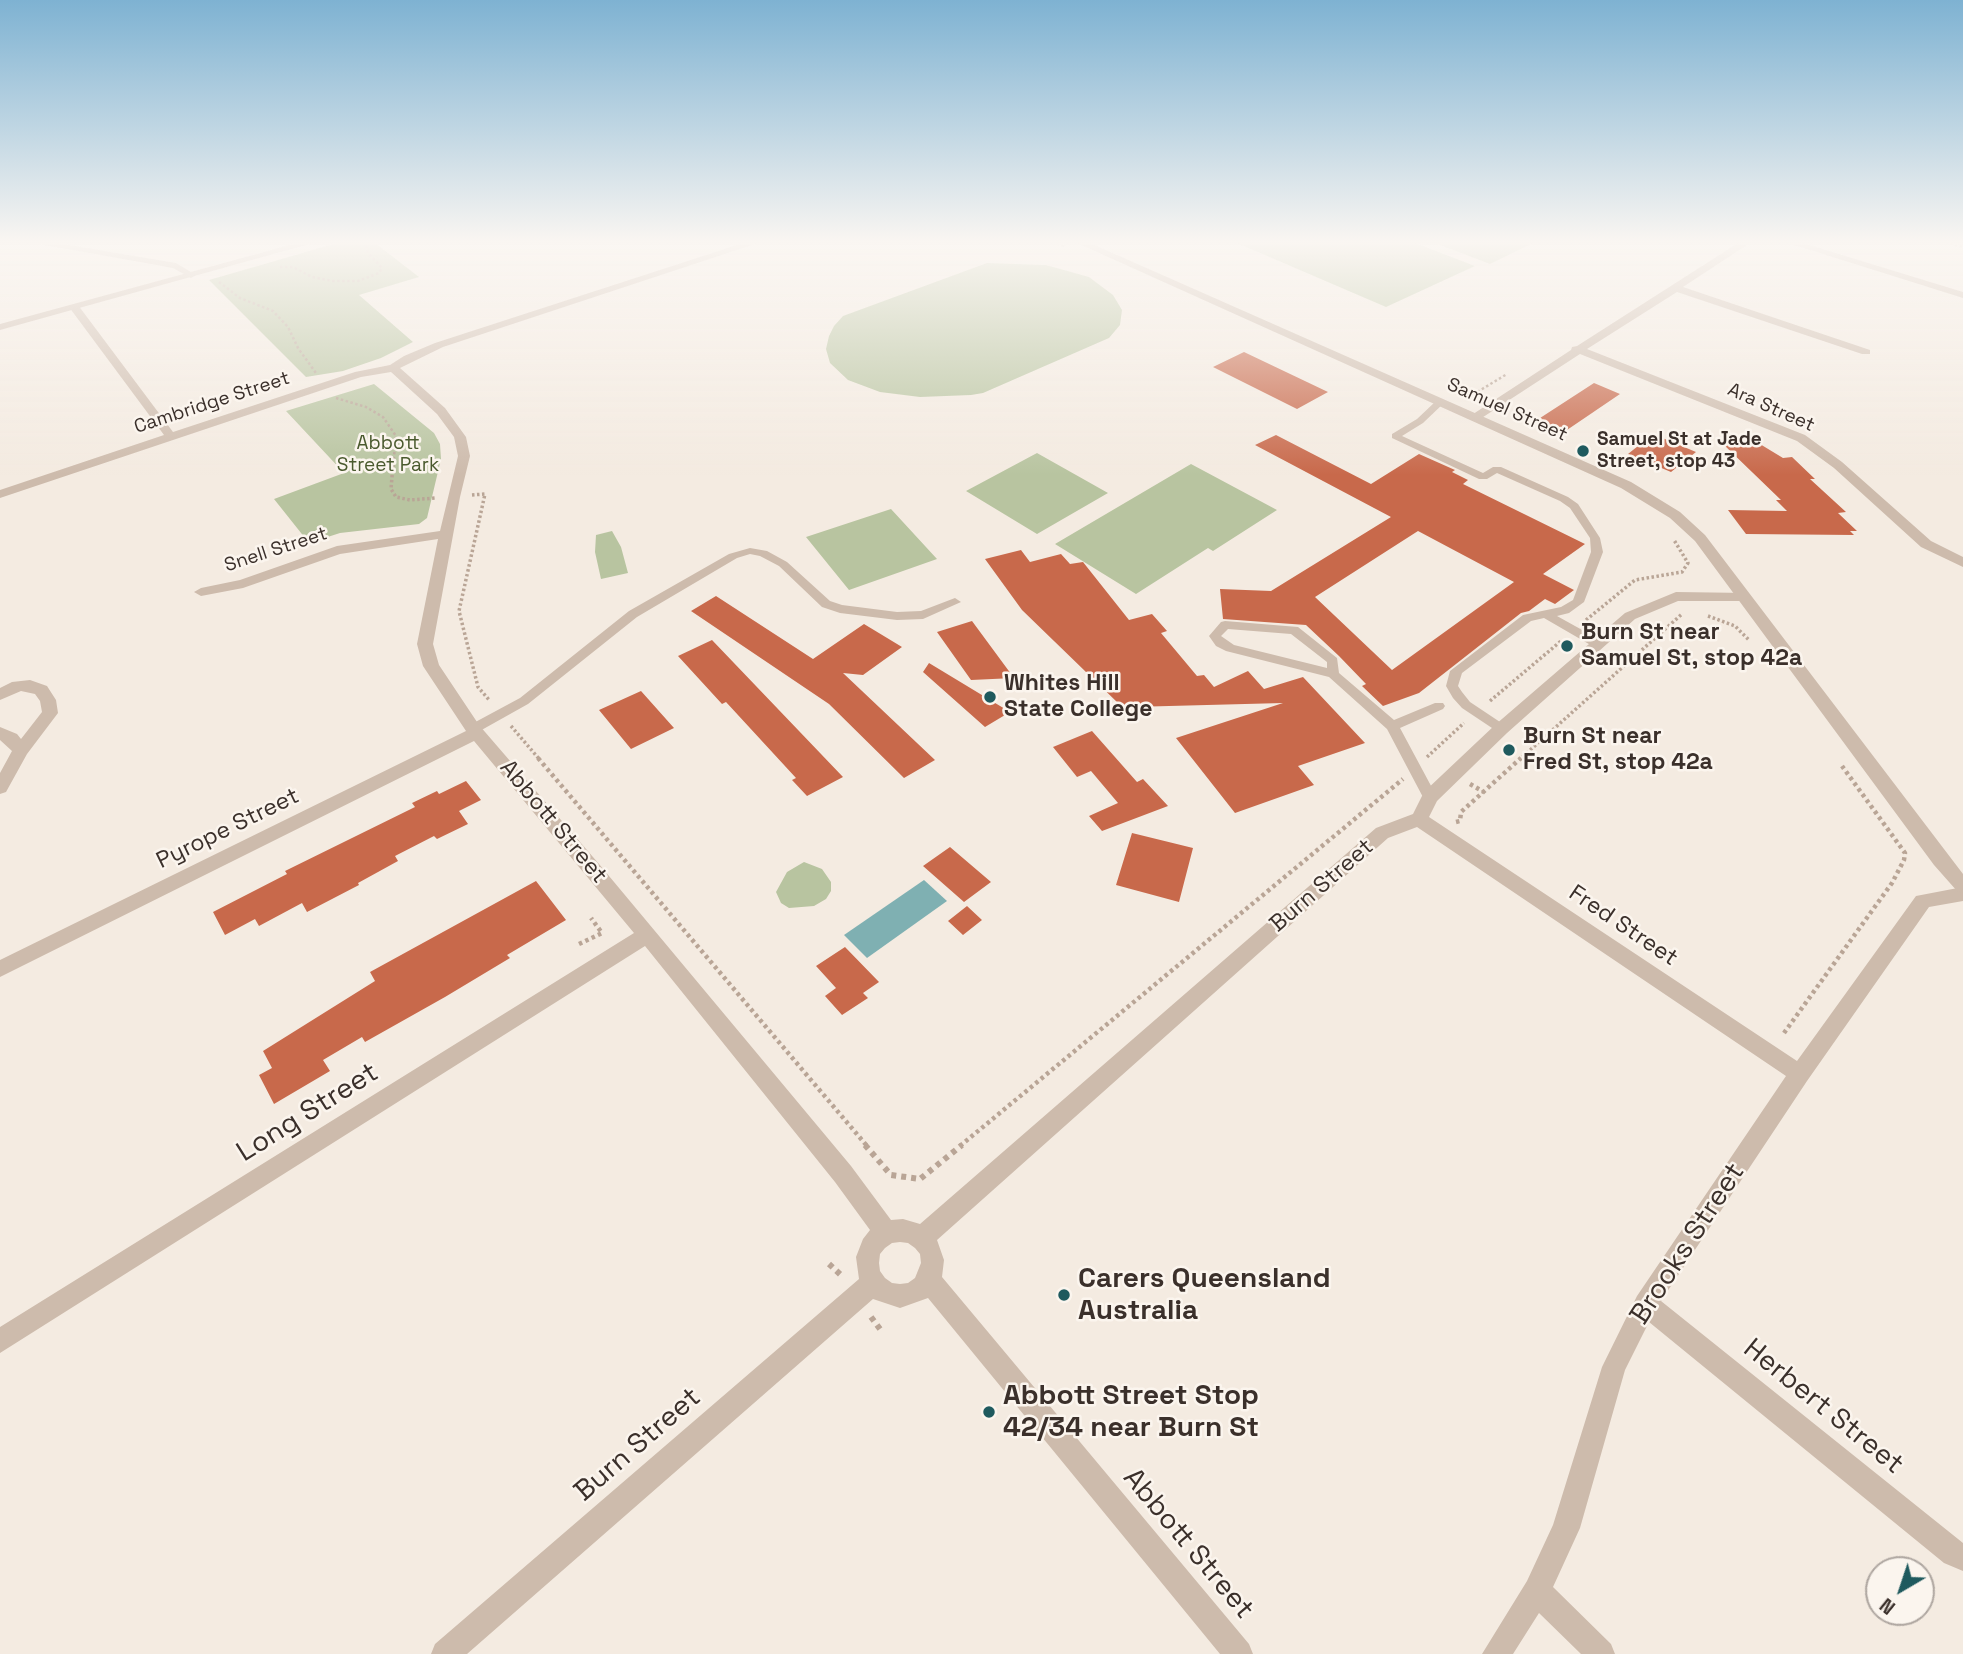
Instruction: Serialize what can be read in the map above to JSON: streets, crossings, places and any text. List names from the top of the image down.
{
  "streets": {
    "street": [
      "Cambridge Street",
      "Ara Street",
      "Samuel Street",
      "Snell Street",
      "Abbott Street",
      "Pyrope Street",
      "Burn Street",
      "Fred Street",
      "Long Street",
      "Brooks Street",
      "Herbert Street"
    ]
  },
  "crossings": [
    ["Cambridge Street", "Abbott Street"],
    ["Snell Street", "Abbott Street"],
    ["Abbott Street", "Pyrope Street"],
    ["Abbott Street", "Burn Street"],
    ["Abbott Street", "Long Street"],
    ["Burn Street", "Fred Street"],
    ["Fred Street", "Brooks Street"],
    ["Brooks Street", "Herbert Street"]
  ],
  "parks": ["Abbott Street Park"],
  "places": [
    "Samuel St at Jade Street, stop 43",
    "Burn St near Samuel St, stop 42a",
    "Whites Hill State College",
    "Burn St near Fred St, stop 42a",
    "Carers Queensland Australia",
    "Abbott Street Stop 42/34 near Burn St"
  ],
  "north": "bottom left"
}
